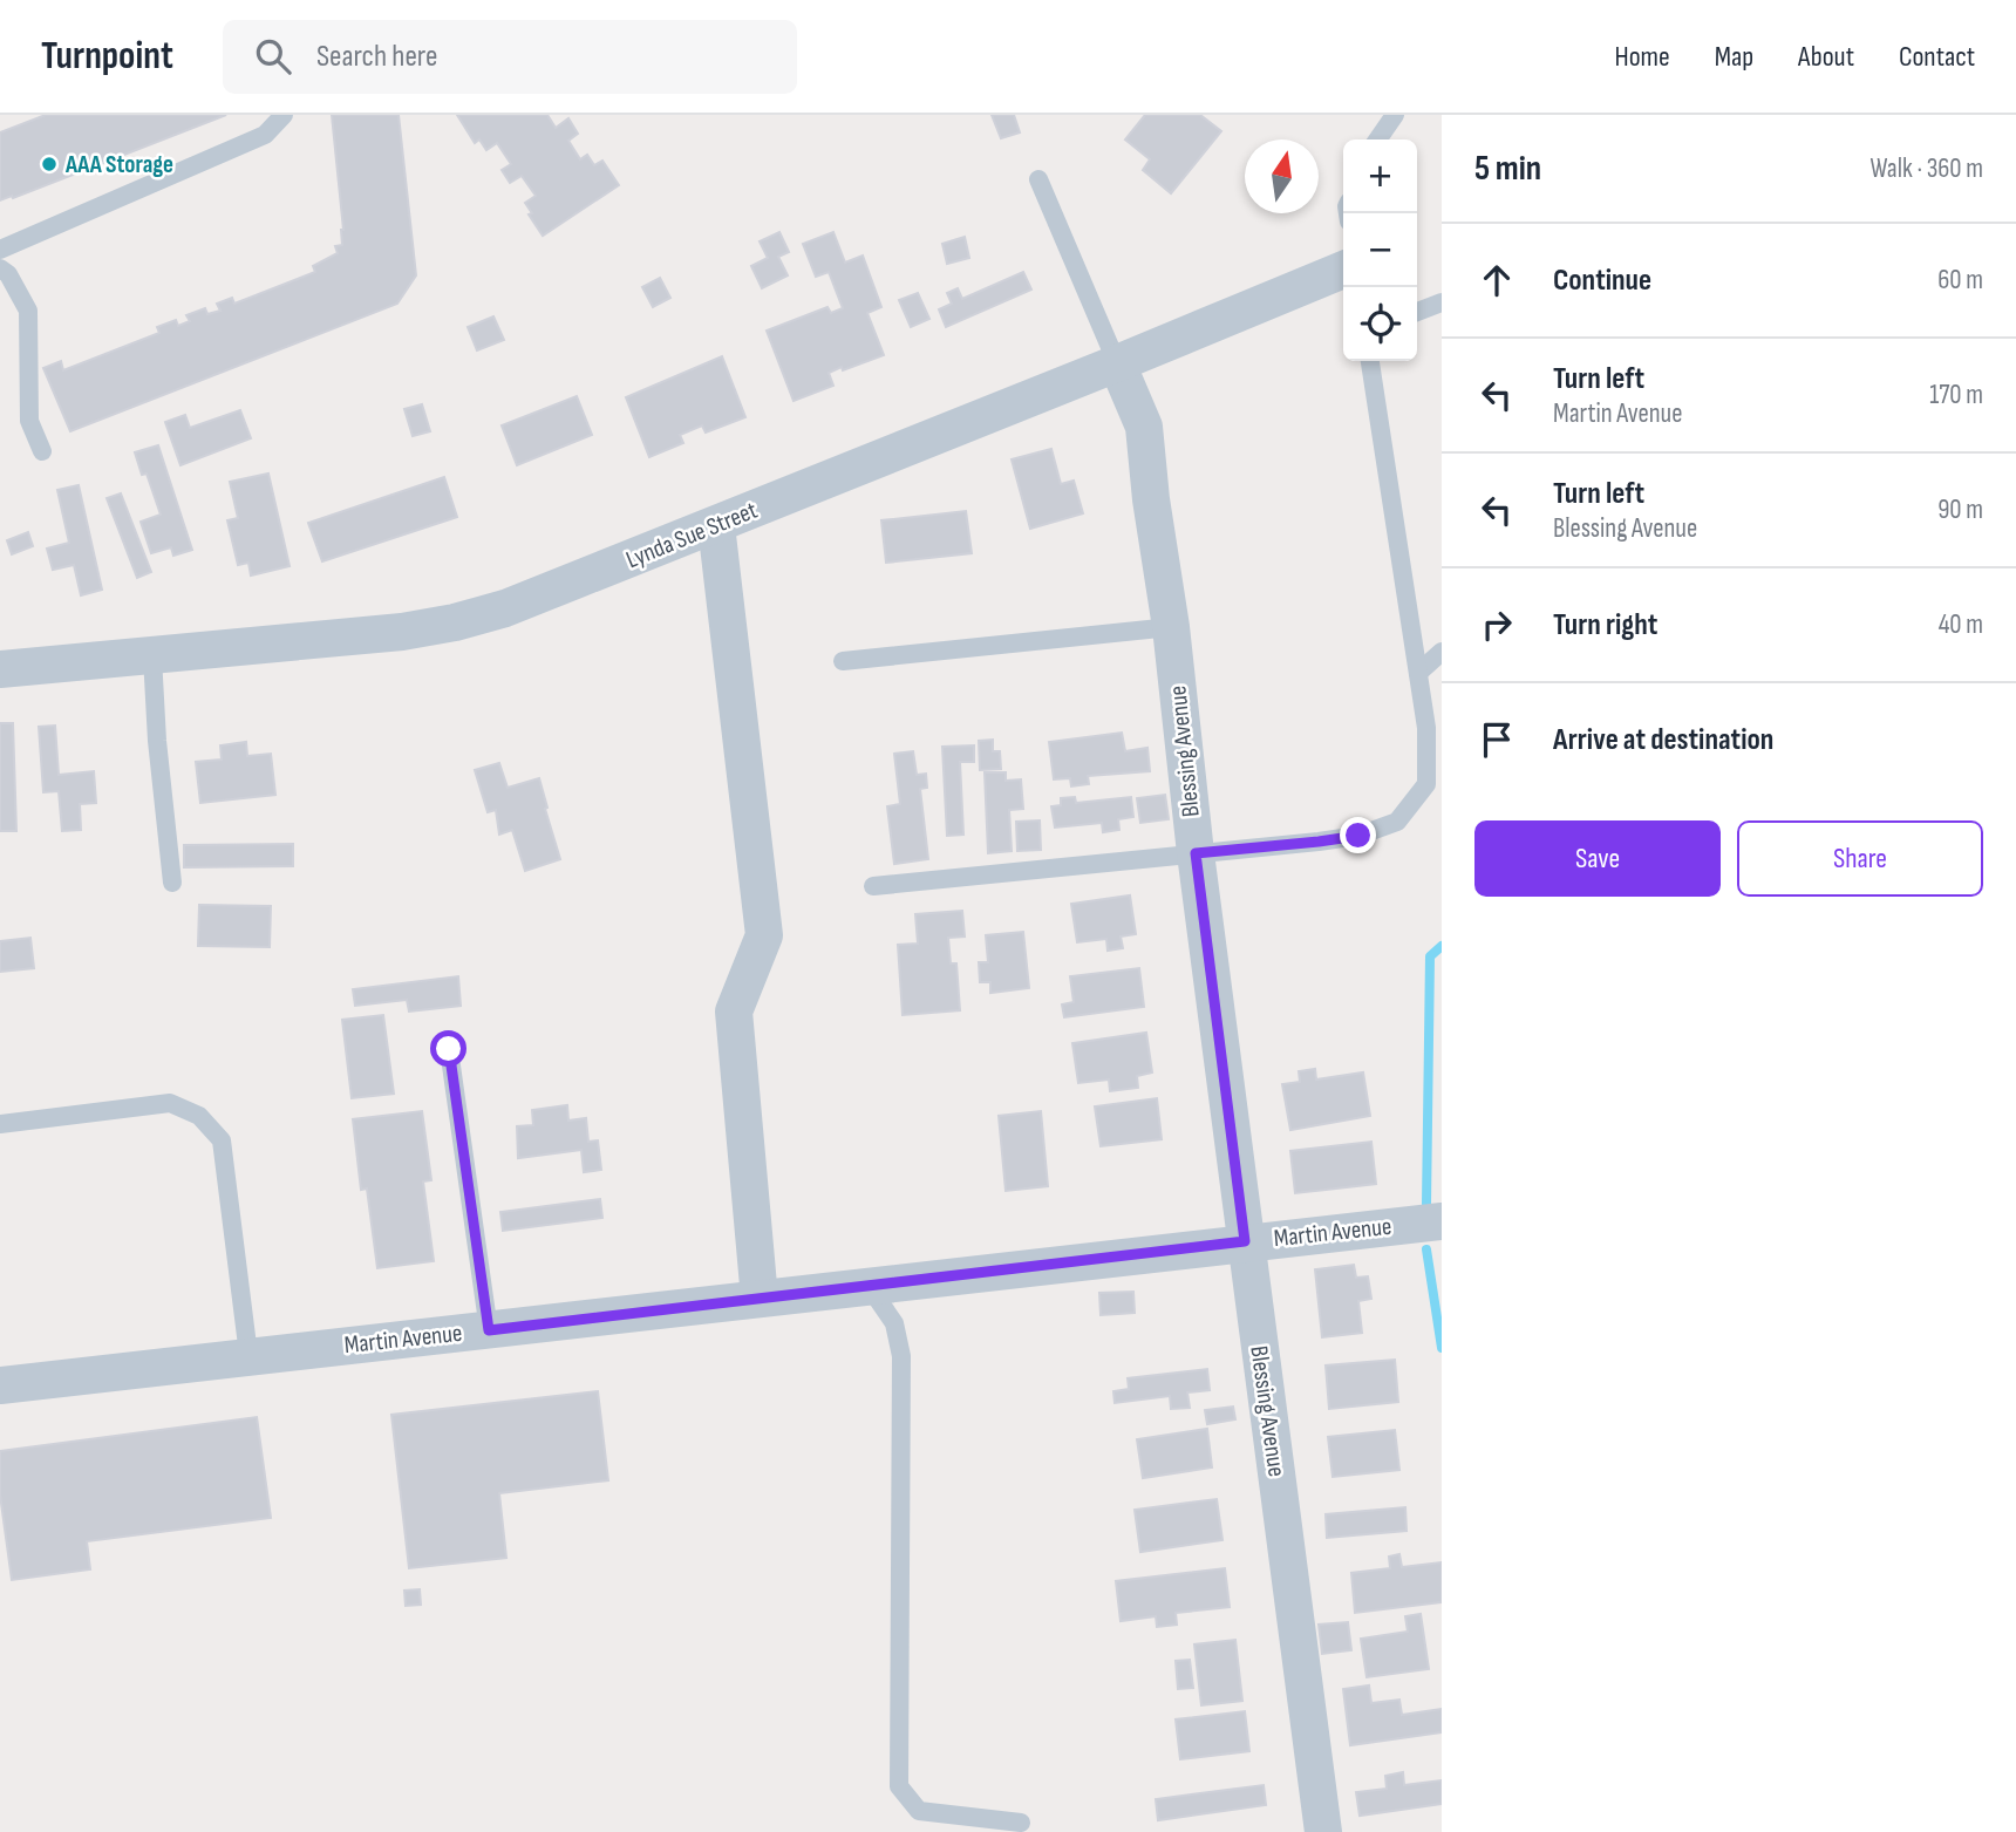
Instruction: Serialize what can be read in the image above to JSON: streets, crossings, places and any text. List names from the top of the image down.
{
  "streets": {
    "street": ["Lynda Sue Street", "Blessing Avenue", "Martin Avenue"]
  },
  "crossings": [
    ["Lynda Sue Street", "Blessing Avenue"],
    ["Blessing Avenue", "Martin Avenue"]
  ],
  "places": ["AAA Storage"],
  "north": "top",
  "page": {
    "header": "Turnpoint",
    "search": "Search here",
    "nav": [
      "Home",
      "Map",
      "About",
      "Contact"
    ],
    "heading": ["5 min", "Walk · 360 m"],
    "map_buttons": ["+", "−"],
    "list": [
      ["Continue", "60 m"],
      ["Turn left", "Martin Avenue", "170 m"],
      ["Turn left", "Blessing Avenue", "90 m"],
      ["Turn right", "40 m"],
      "Arrive at destination"
    ],
    "buttons": ["Save", "Share"]
  }
}
